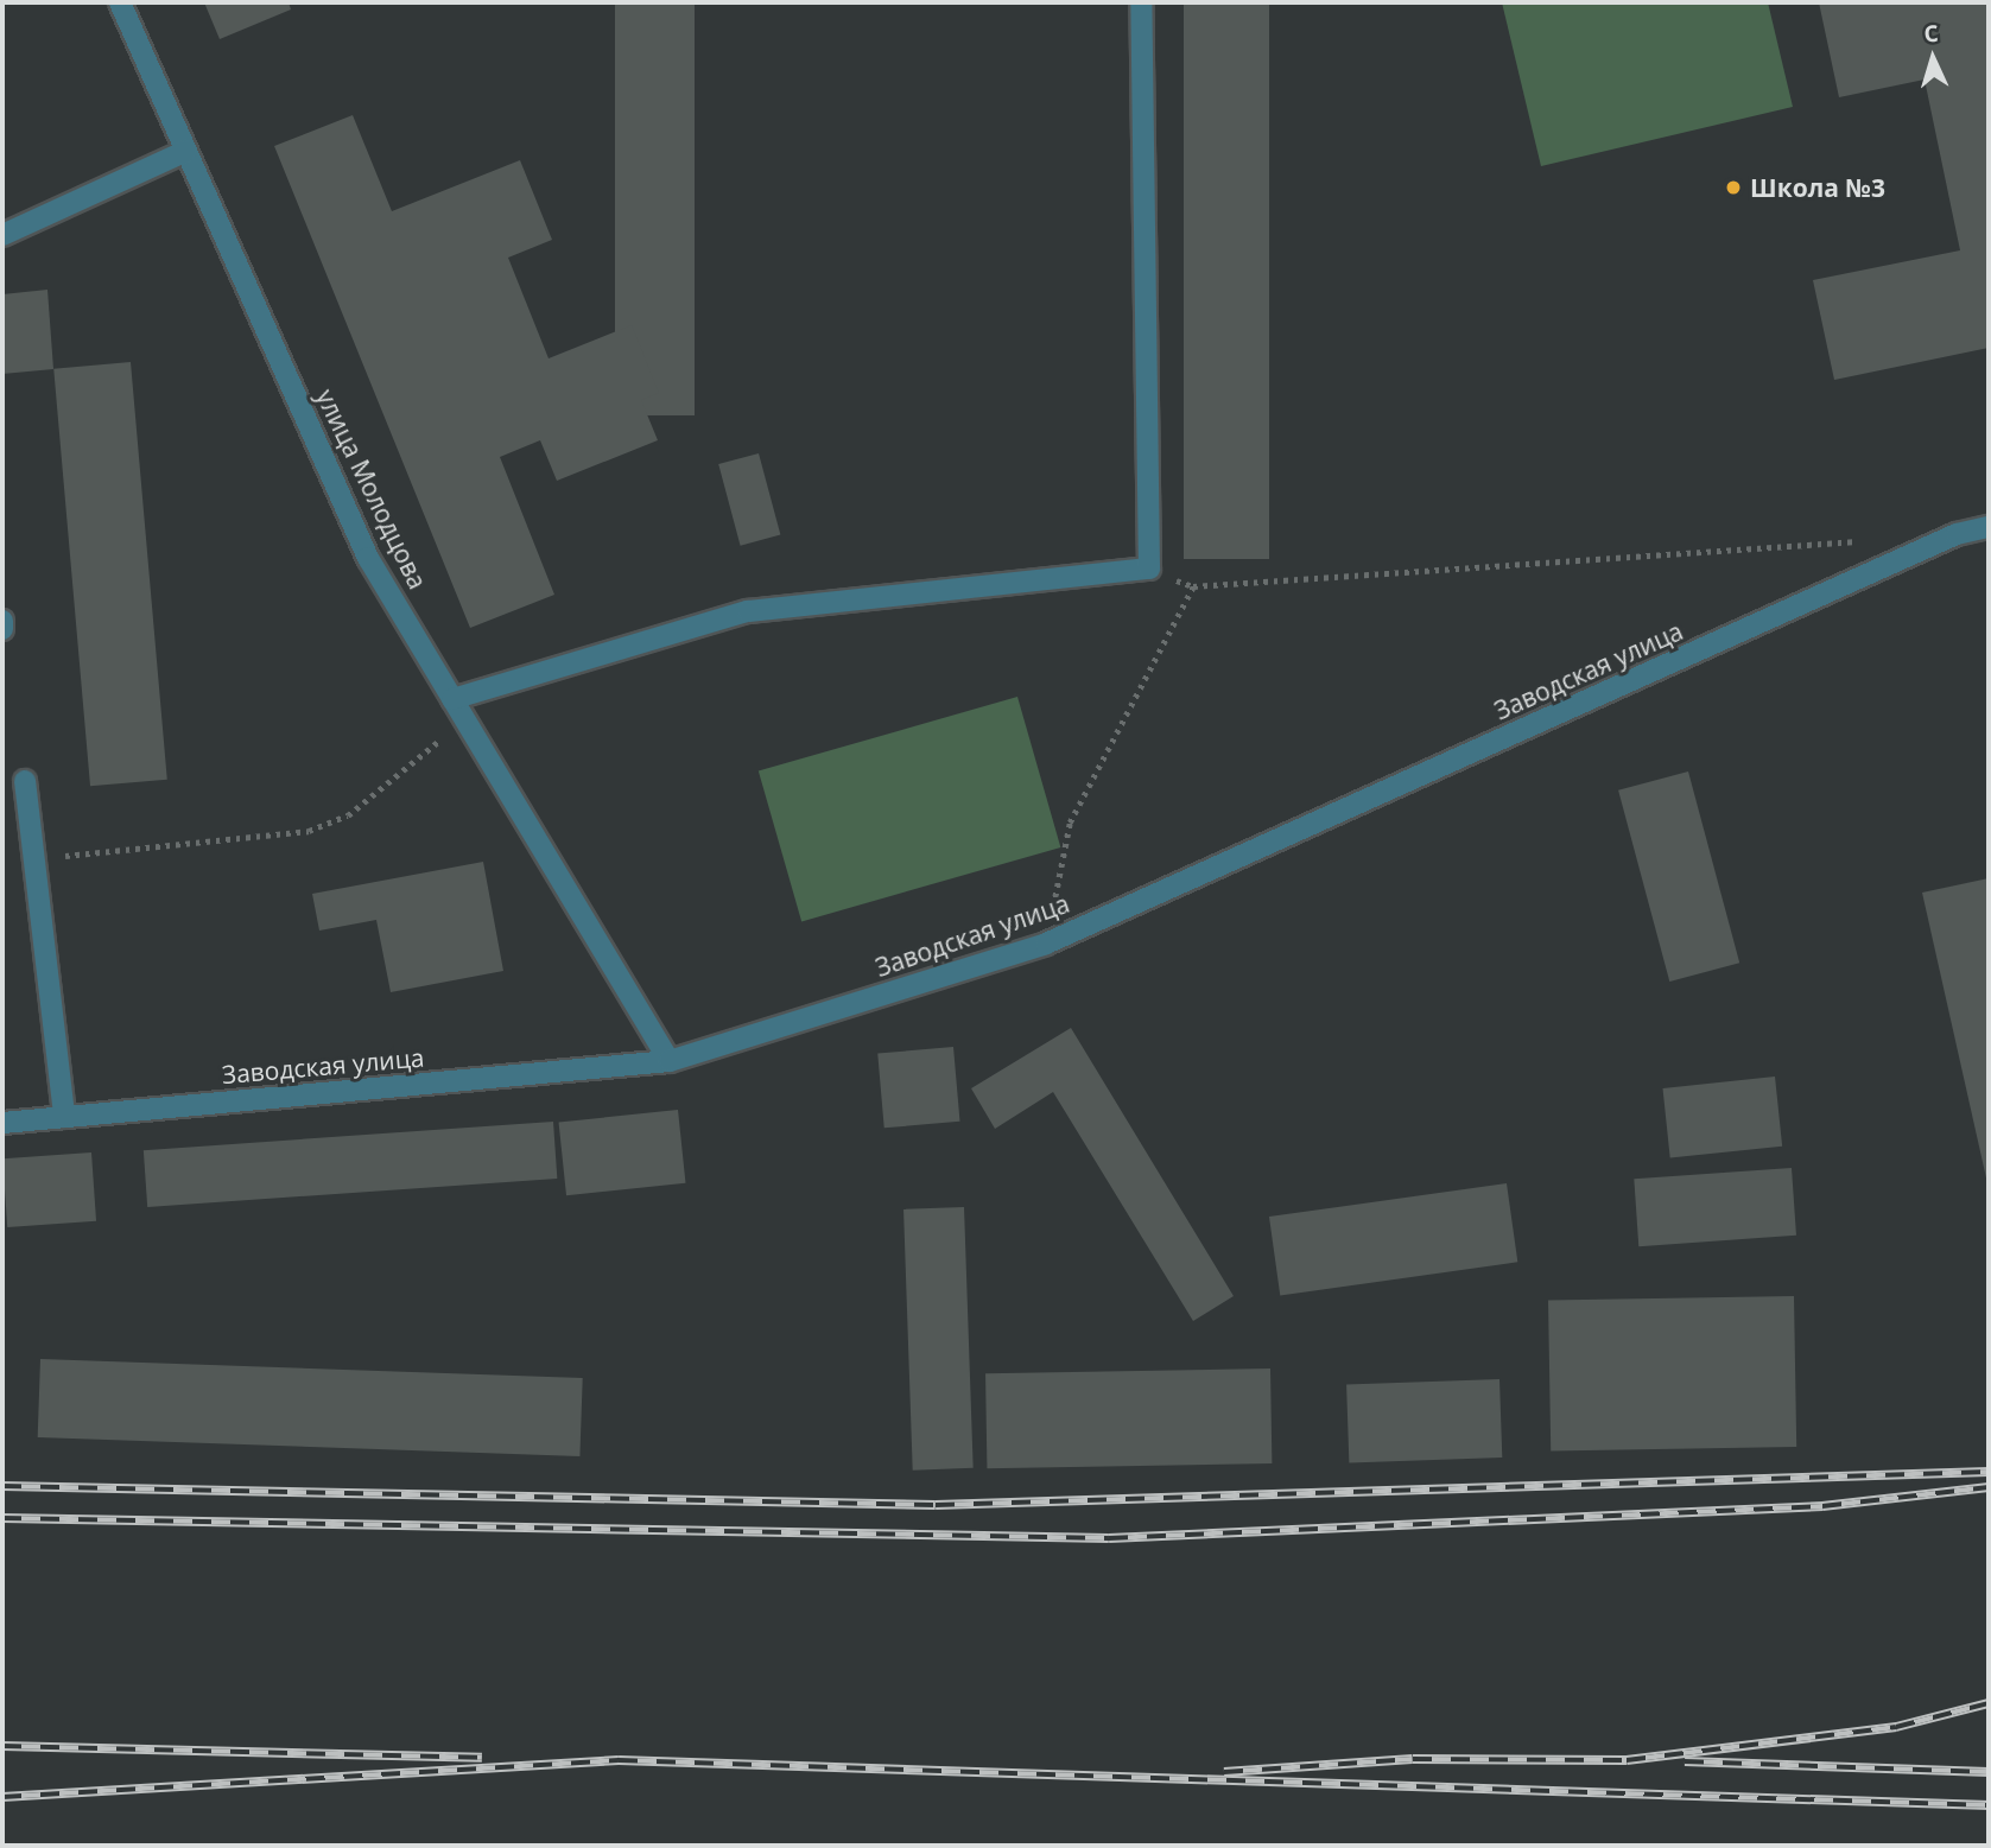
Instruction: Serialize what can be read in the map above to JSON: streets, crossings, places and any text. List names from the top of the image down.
{
  "streets": {
    "street": ["улица Молодцова", "Заводская улица"]
  },
  "crossings": [
    ["улица Молодцова", "Заводская улица"]
  ],
  "places": ["Школа №3"],
  "north": "top"
}
